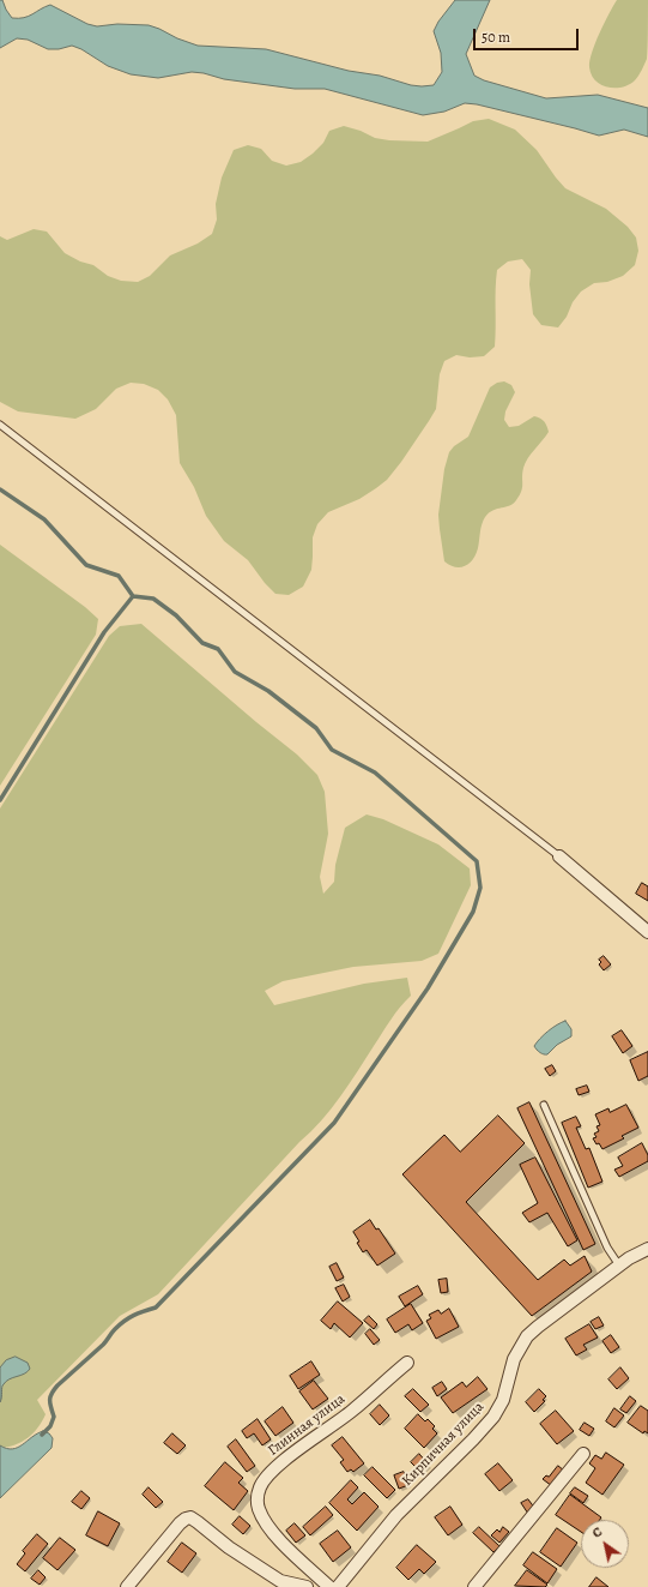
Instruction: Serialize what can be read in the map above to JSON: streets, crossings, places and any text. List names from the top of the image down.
{
  "streets": {
    "street": ["Глинная улица", "Кирпичная улица"]
  },
  "scale_bar": "50 m",
  "north": "top left"
}
